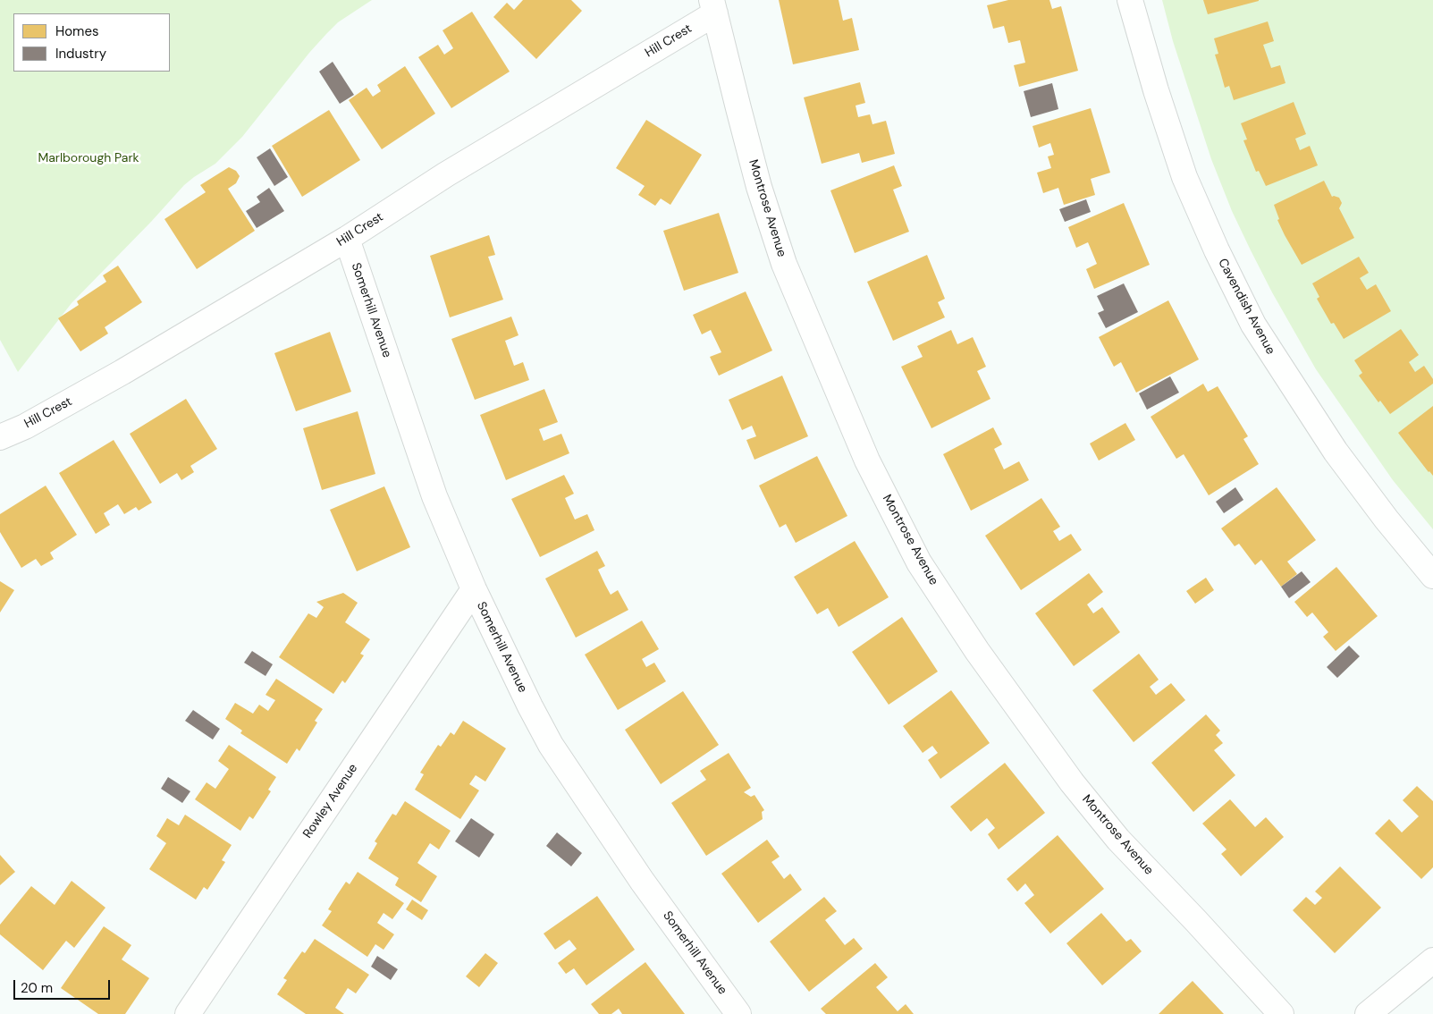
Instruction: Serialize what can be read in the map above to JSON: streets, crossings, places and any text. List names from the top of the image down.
{
  "streets": {
    "street": [
      "Hill Crest",
      "Montrose Avenue",
      "Cavendish Avenue",
      "Somerhill Avenue",
      "Rowley Avenue"
    ]
  },
  "crossings": [
    ["Hill Crest", "Montrose Avenue"],
    ["Hill Crest", "Somerhill Avenue"],
    ["Somerhill Avenue", "Rowley Avenue"]
  ],
  "parks": ["Marlborough Park"],
  "legend": ["Homes", "Industry"],
  "scale_bar": "20 m"
}
